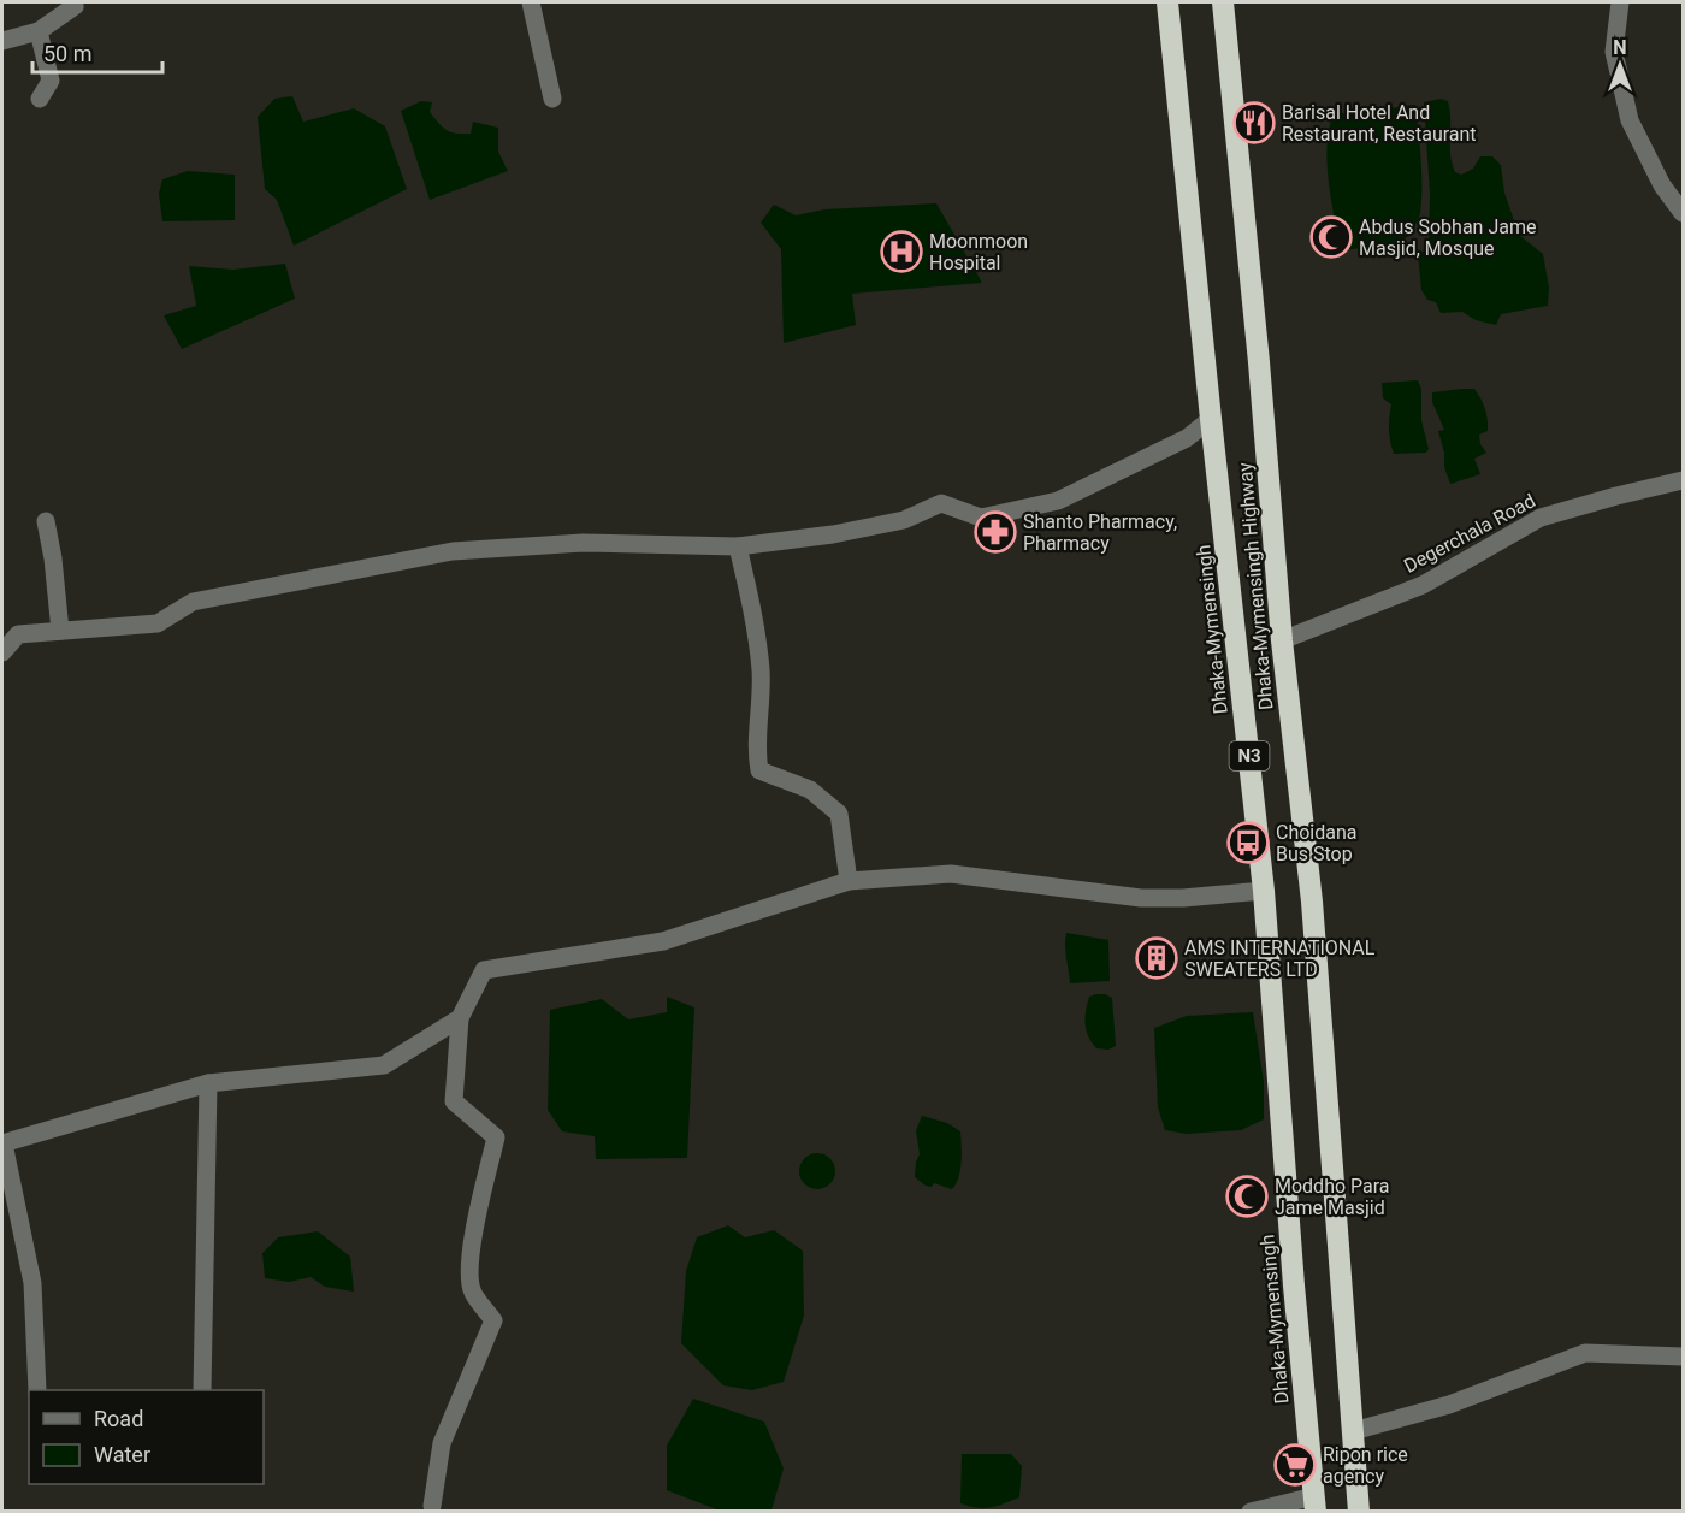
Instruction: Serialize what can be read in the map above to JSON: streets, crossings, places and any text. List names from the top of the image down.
{
  "streets": {
    "highway": ["Dhaka-Mymensingh Highway", "Dhaka-Mymensingh", "N3"],
    "street": ["Degerchala Road"]
  },
  "crossings": [
    ["Degerchala Road", "Dhaka-Mymensingh Highway"]
  ],
  "places": {
    "restaurant": ["Barisal Hotel And Restaurant, Restaurant"],
    "mosque": ["Abdus Sobhan Jame Masjid, Mosque", "Moddho Para Jame Masjid"],
    "hospital": ["Moonmoon Hospital"],
    "pharmacy": ["Shanto Pharmacy, Pharmacy"],
    "bus stop": ["Choidana Bus Stop"],
    "building": ["AMS INTERNATIONAL SWEATERS LTD"],
    "supermarket": ["Ripon rice agency"]
  },
  "legend": ["Road", "Water"],
  "scale_bar": "50 m",
  "north": "top"
}
